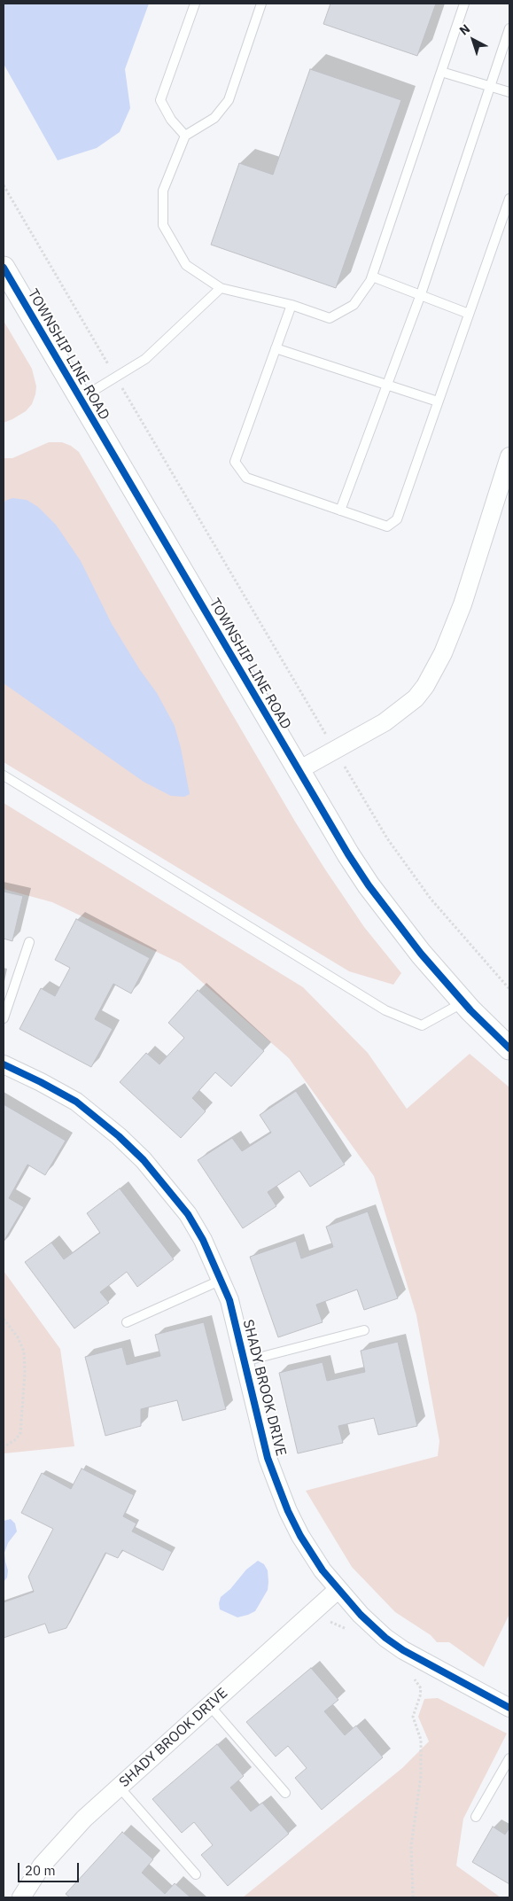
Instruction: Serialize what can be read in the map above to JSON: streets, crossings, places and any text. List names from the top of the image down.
{
  "streets": {
    "street": ["TOWNSHIP LINE ROAD", "SHADY BROOK DRIVE"]
  },
  "scale_bar": "20 m",
  "north": "top left"
}
